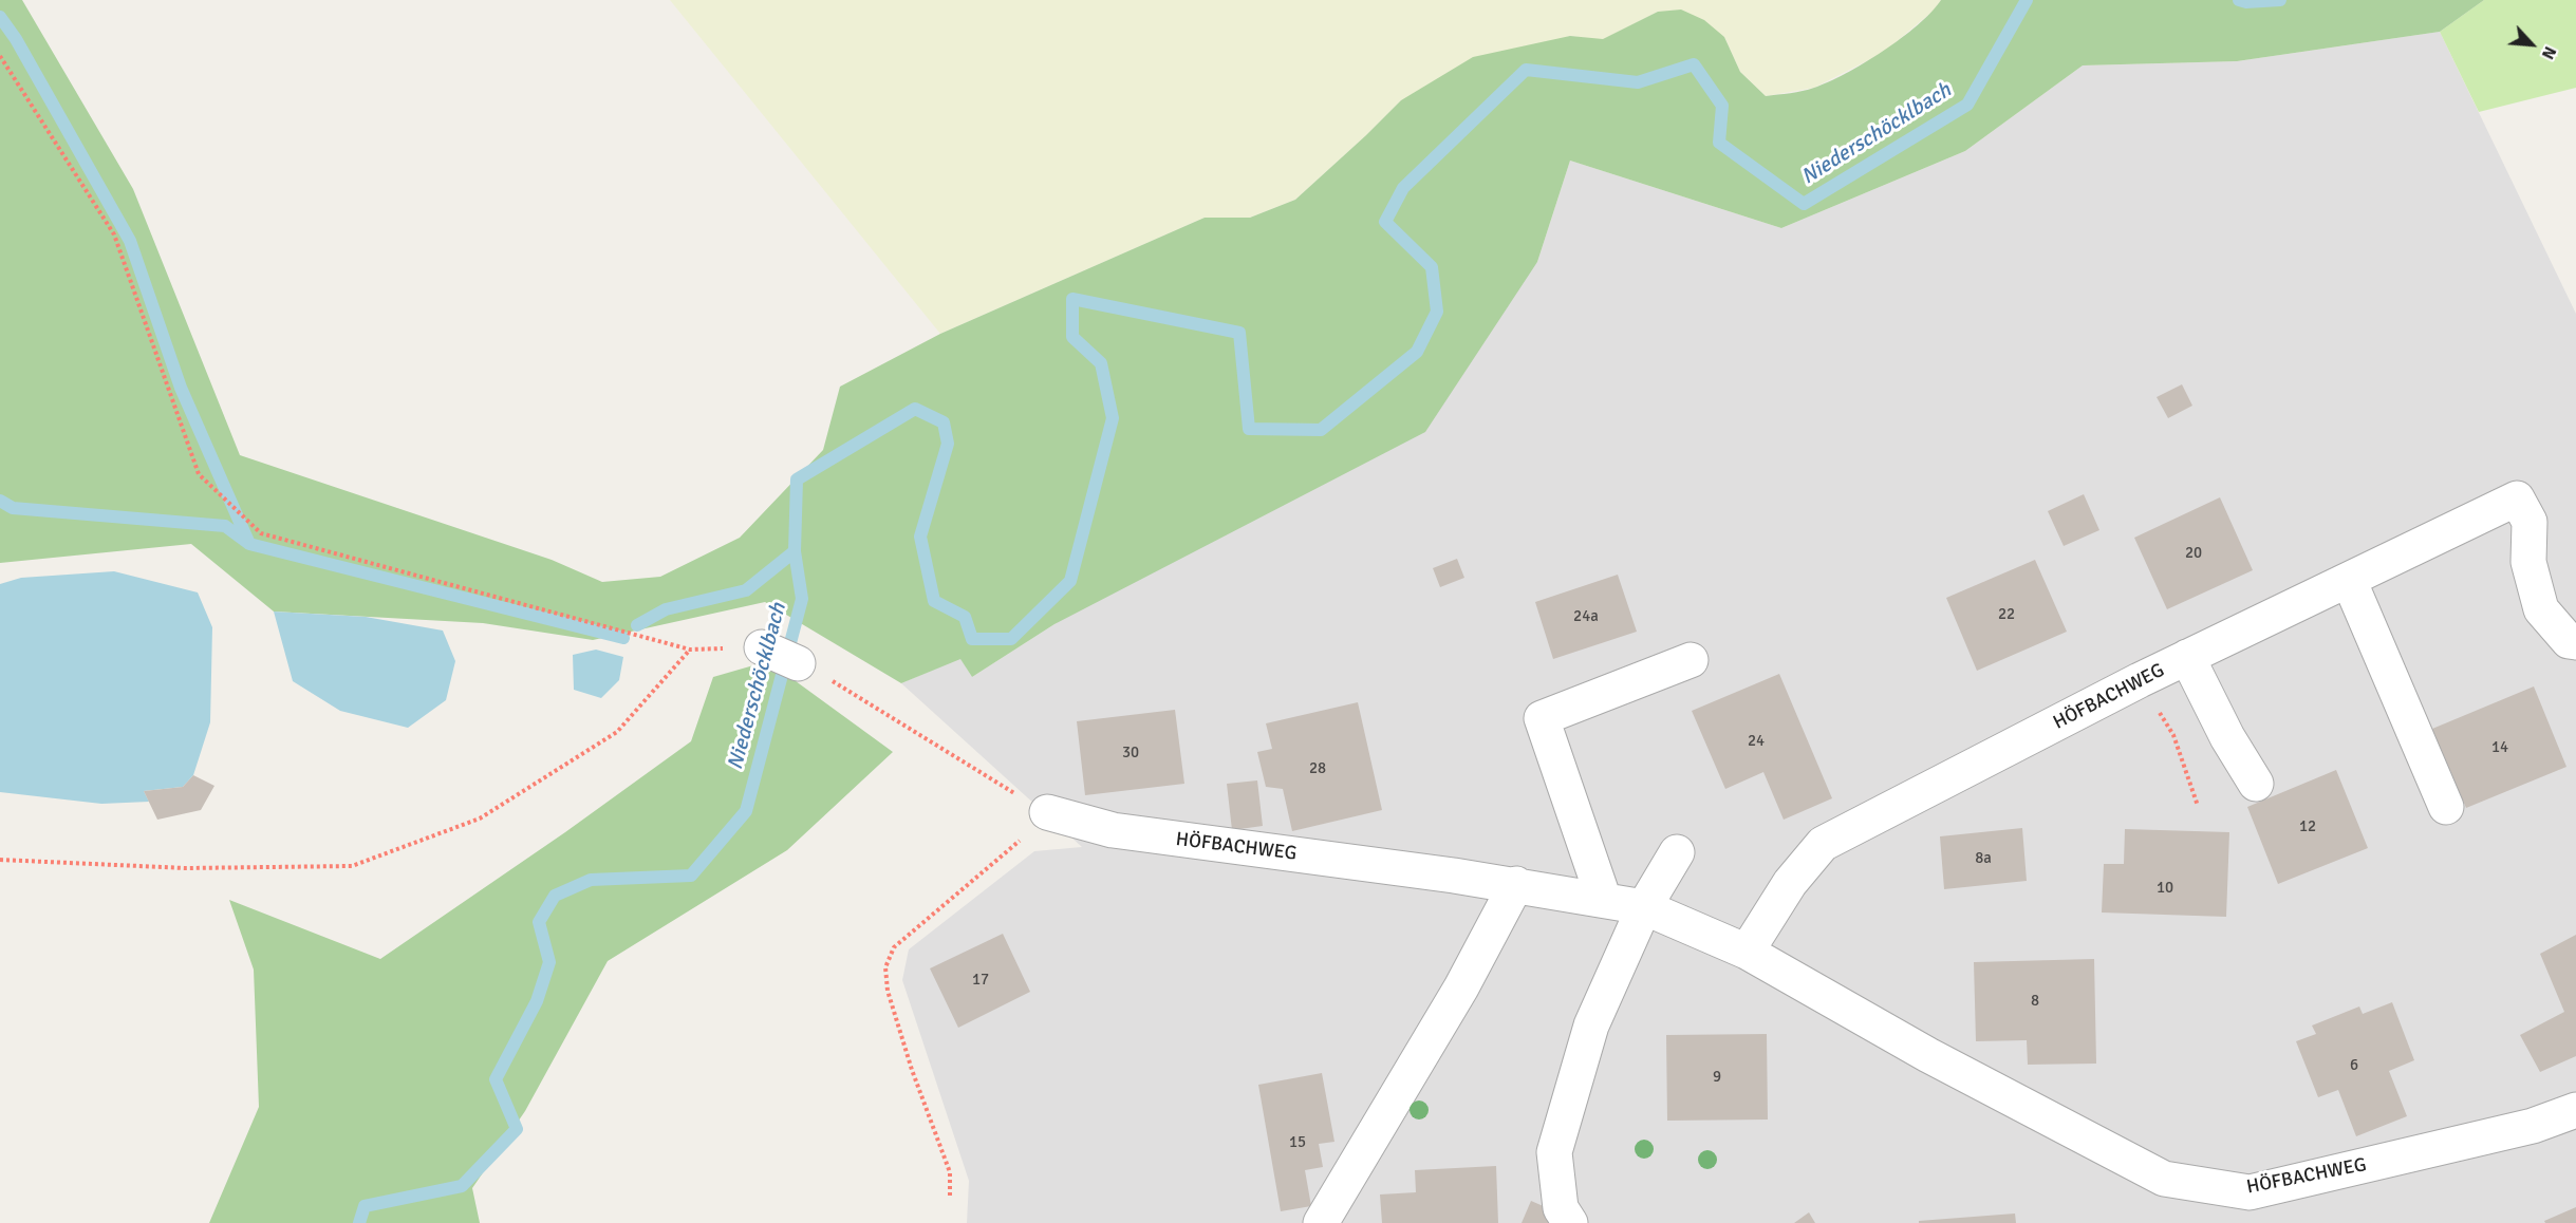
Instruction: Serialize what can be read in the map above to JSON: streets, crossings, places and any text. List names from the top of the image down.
{
  "streets": {
    "street": ["HÖFBACHWEG"]
  },
  "water": ["Niederschöcklbach"],
  "house_numbers": [
    "20",
    "22",
    "24a",
    "24",
    "14",
    "30",
    "28",
    "12",
    "8a",
    "10",
    "17",
    "8",
    "6",
    "9",
    "15"
  ],
  "north": "bottom right"
}
